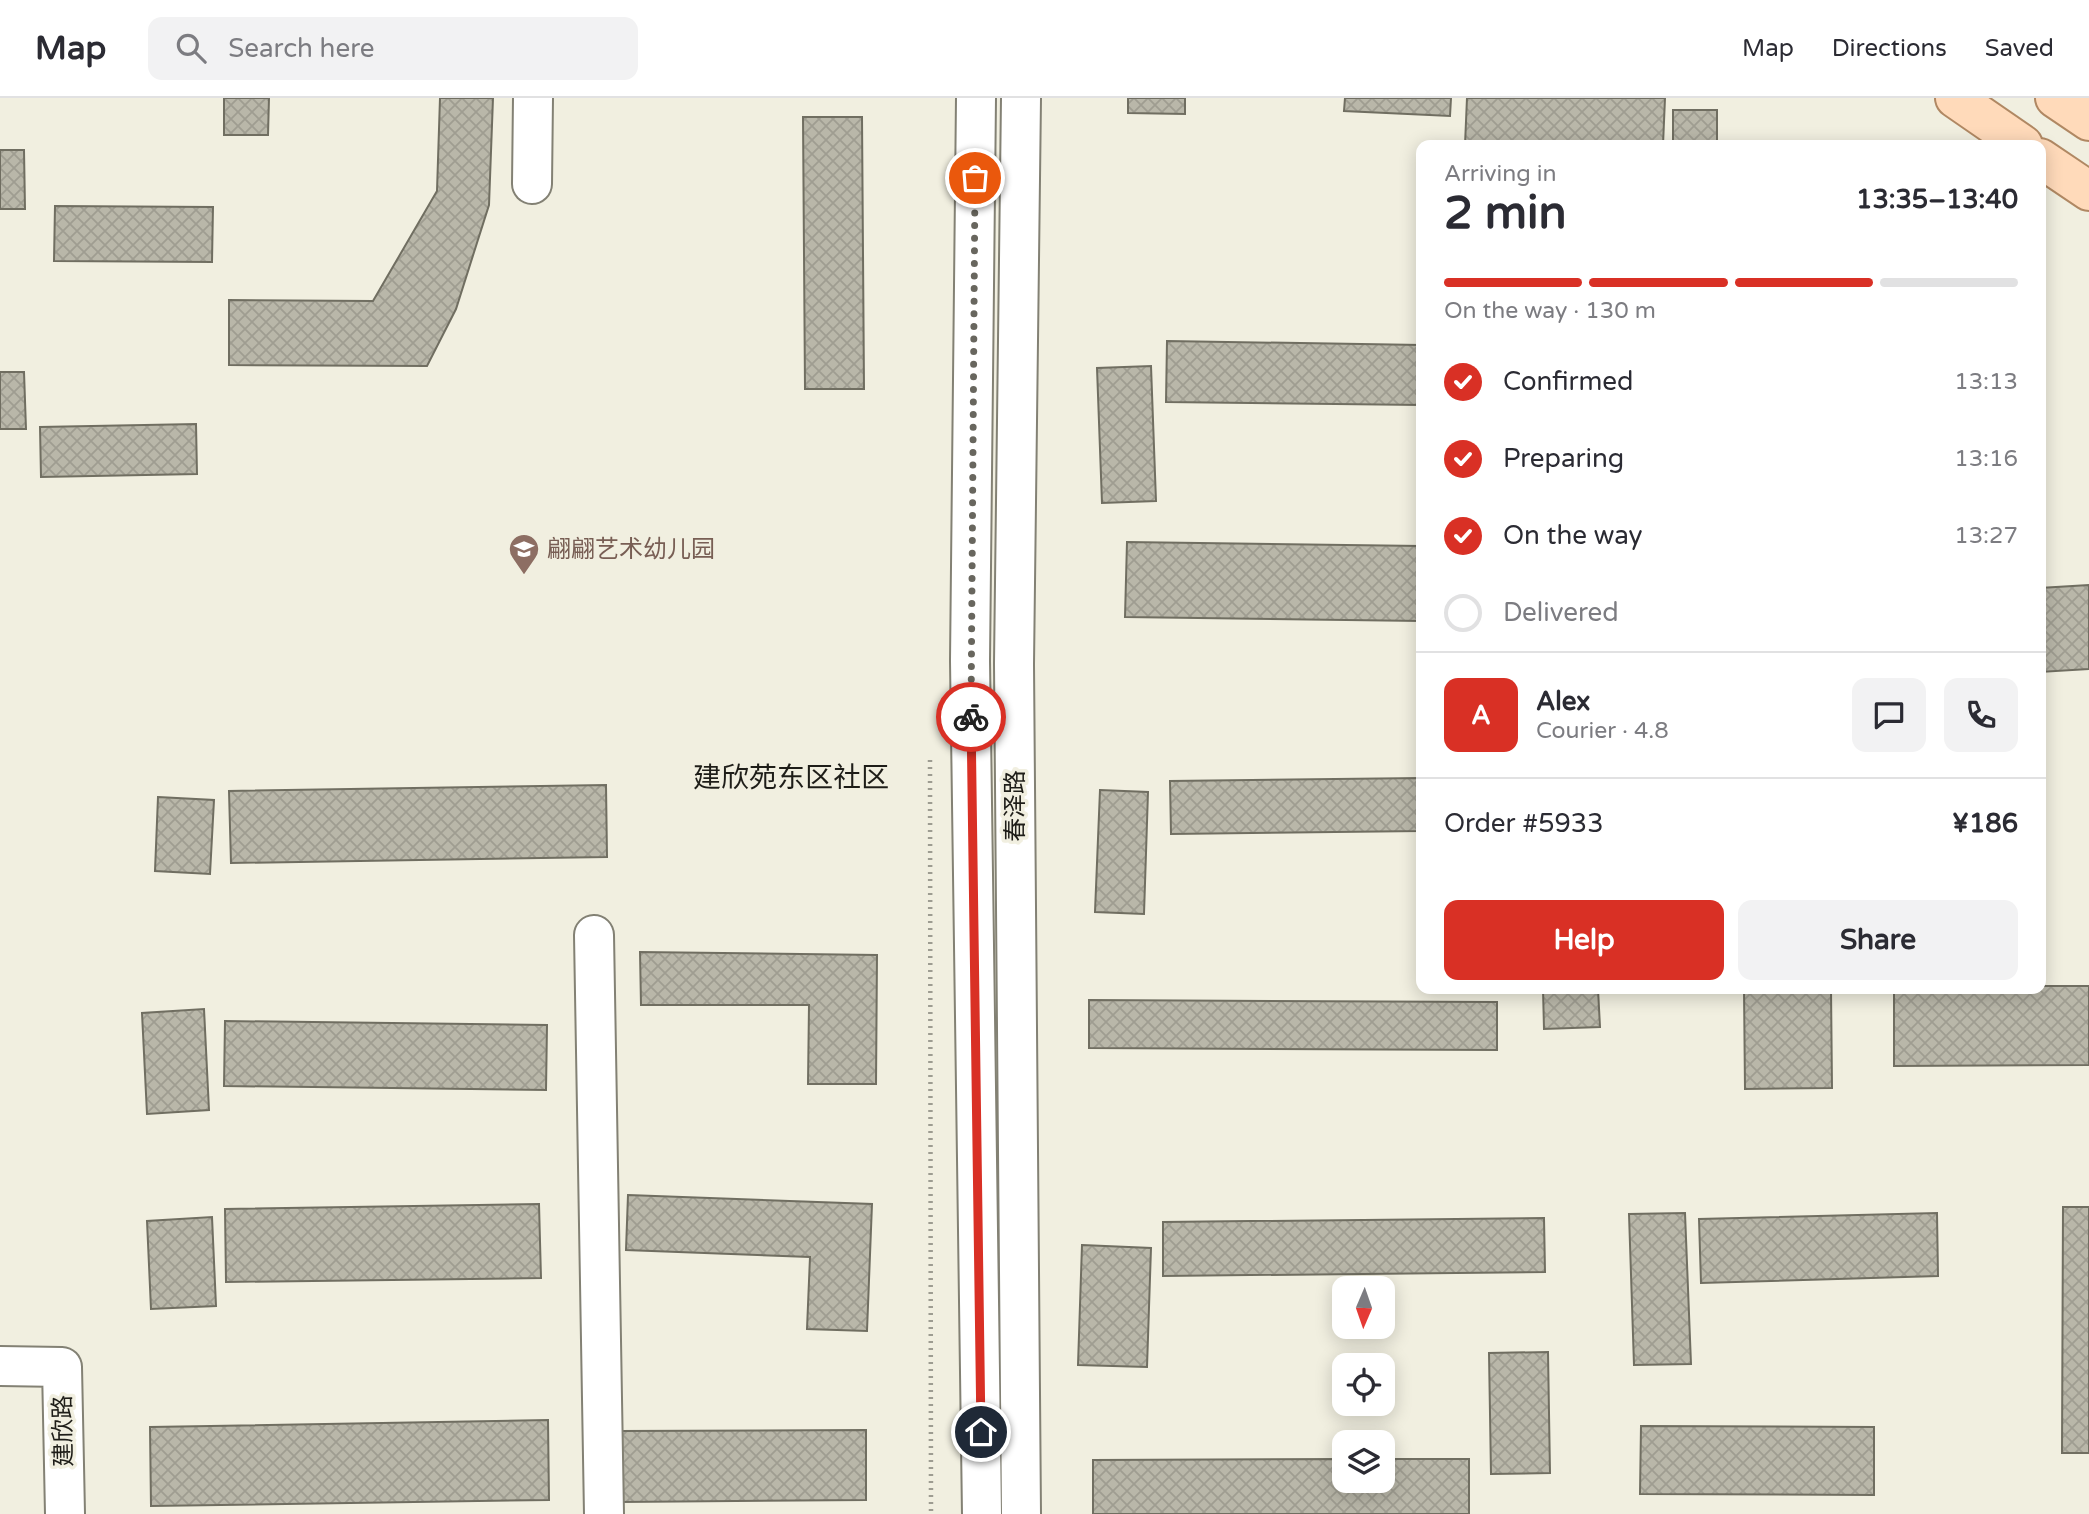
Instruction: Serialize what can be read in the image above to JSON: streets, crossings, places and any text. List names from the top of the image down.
{
  "streets": {
    "street": ["春泽路", "建欣路"]
  },
  "districts": ["建欣苑东区社区"],
  "places": {
    "school or university": ["翩翩艺术幼儿园"]
  },
  "north": "bottom",
  "page": {
    "header": "Map",
    "search": "Search here",
    "nav": ["Map", "Directions", "Saved"],
    "heading": ["2 min", "Arriving in", "13:35–13:40"],
    "panel": [
      "Alex",
      "Courier · 4.8",
      "Order #5933",
      "¥186"
    ],
    "bar": "On the way · 130 m",
    "list": [
      ["Confirmed", "13:13"],
      ["Preparing", "13:16"],
      ["On the way", "13:27"],
      "Delivered"
    ],
    "round": "A",
    "buttons": ["Help", "Share"]
  }
}
